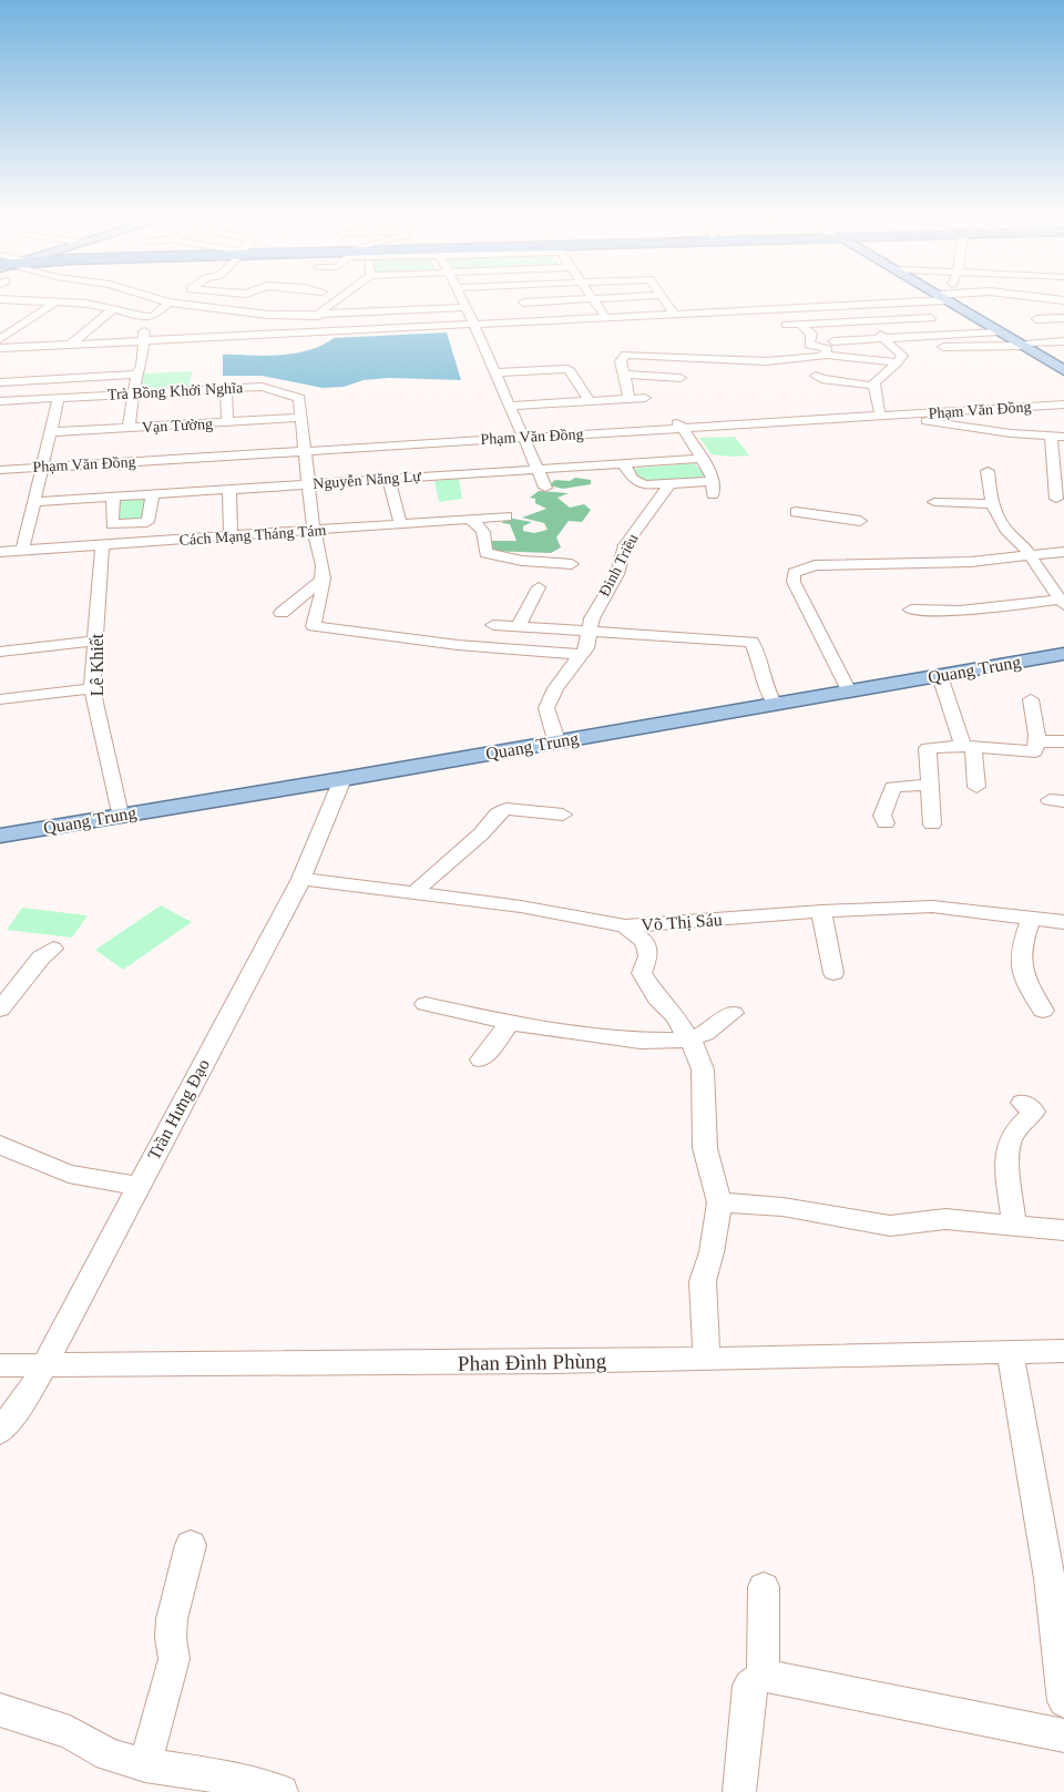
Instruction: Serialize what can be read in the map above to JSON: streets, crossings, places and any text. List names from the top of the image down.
{
  "streets": {
    "main road": ["Quang Trung"],
    "street": [
      "Trà Bồng Khởi Nghĩa",
      "Phạm Văn Đồng",
      "Vạn Tường",
      "Nguyễn Năng Lự",
      "Cách Mạng Tháng Tám",
      "Đinh Triều",
      "Lê Khiết",
      "Võ Thị Sáu",
      "Trần Hưng Đạo",
      "Phan Đình Phùng"
    ]
  },
  "crossings": [
    ["Trà Bồng Khởi Nghĩa", "Phạm Văn Đồng"],
    ["Trà Bồng Khởi Nghĩa", "Vạn Tường"],
    ["Trà Bồng Khởi Nghĩa", "Nguyễn Năng Lự"],
    ["Trà Bồng Khởi Nghĩa", "Cách Mạng Tháng Tám"],
    ["Cách Mạng Tháng Tám", "Lê Khiết"],
    ["Đinh Triều", "Quang Trung"],
    ["Lê Khiết", "Quang Trung"],
    ["Quang Trung", "Trần Hưng Đạo"],
    ["Võ Thị Sáu", "Trần Hưng Đạo"],
    ["Trần Hưng Đạo", "Phan Đình Phùng"]
  ]
}
